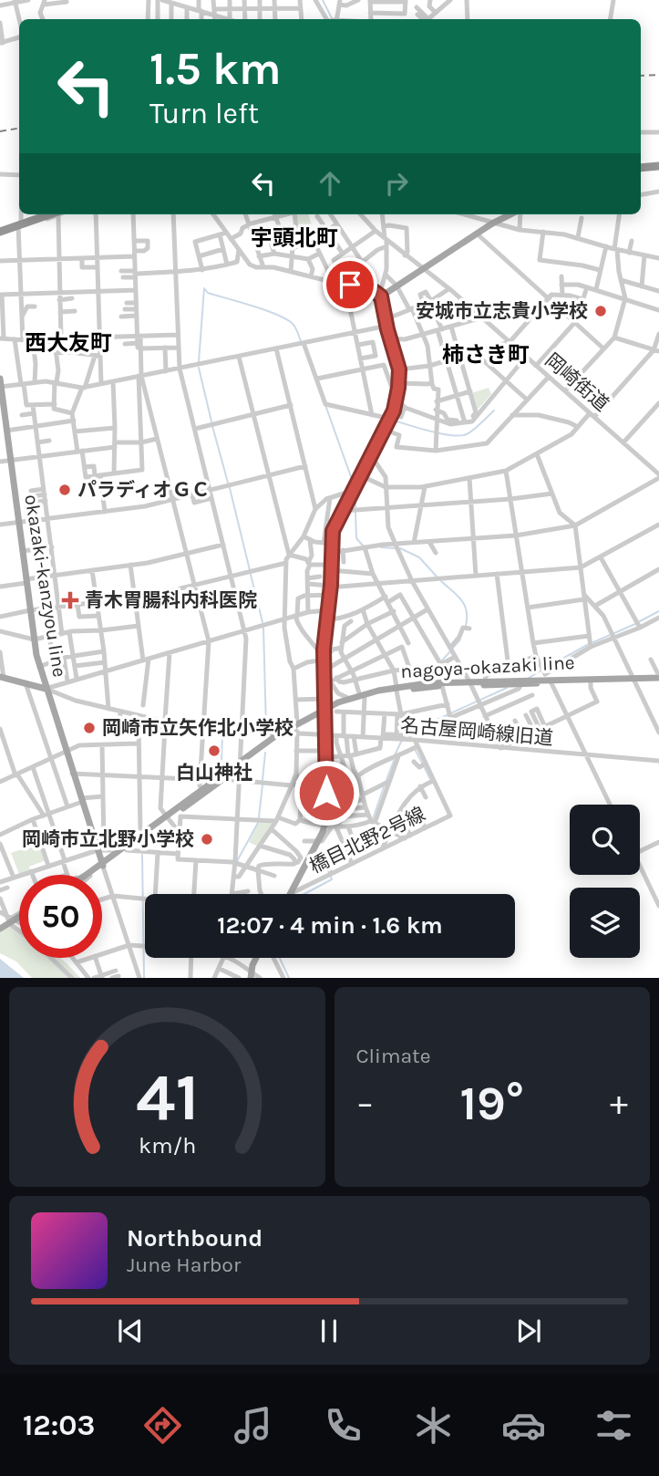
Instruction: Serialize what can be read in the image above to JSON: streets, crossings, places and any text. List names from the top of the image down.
{
  "streets": {
    "main road": ["okazaki-kanzyou line", "nagoya-okazaki line"],
    "street": ["岡崎街道", "名古屋岡崎線旧道", "橋目北野2号線"]
  },
  "crossings": [
    ["okazaki-kanzyou line", "nagoya-okazaki line"],
    ["nagoya-okazaki line", "名古屋岡崎線旧道"],
    ["名古屋岡崎線旧道", "橋目北野2号線"]
  ],
  "districts": ["宇頭北町", "西大友町", "柿さき町"],
  "places": {
    "other": [
      "安城市立志貴小学校",
      "パラディオＧＣ",
      "岡崎市立矢作北小学校",
      "白山神社",
      "岡崎市立北野小学校"
    ],
    "health": ["青木胃腸科内科医院"]
  },
  "page": {
    "turn": ["1.5 km", "Turn left"],
    "limit": "50",
    "trip": "12:07 · 4 min · 1.6 km",
    "tile": "Climate",
    "heat": ["−", "19°", "+"],
    "song": ["Northbound", "June Harbor"],
    "tabs": "12:03",
    "gauge": ["41", "km/h"]
  }
}
